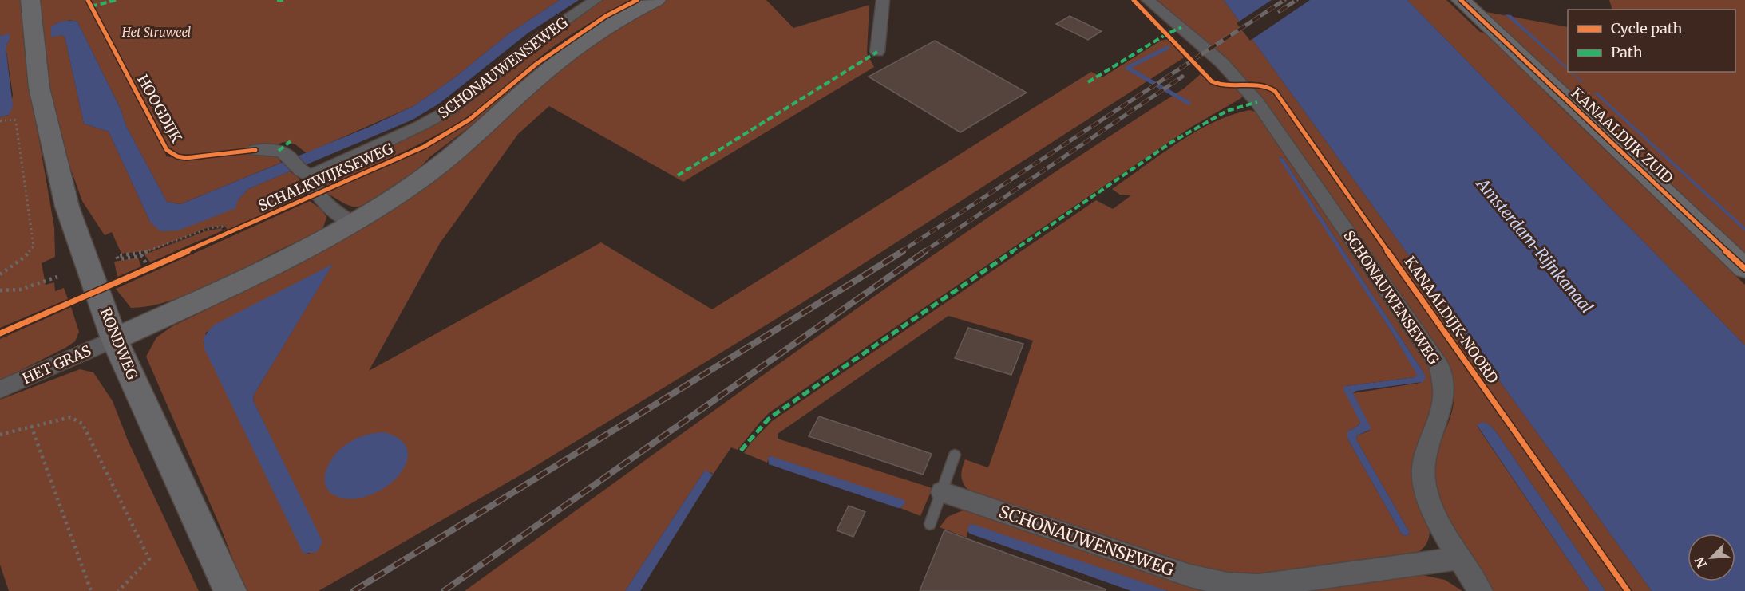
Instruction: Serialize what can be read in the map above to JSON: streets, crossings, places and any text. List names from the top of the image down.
{
  "streets": {
    "street": [
      "SCHONAUWENSEWEG",
      "KANAALDIJK ZUID",
      "RONDWEG",
      "HET GRAS"
    ],
    "cycle path": ["HOOGDIJK", "SCHALKWIJKSEWEG", "KANAALDIJK-NOORD"]
  },
  "crossings": [
    ["RONDWEG", "HET GRAS"]
  ],
  "water": ["Amsterdam-Rijnkanaal"],
  "parks": ["Het Struweel"],
  "legend": ["Cycle path", "Path"],
  "north": "bottom left"
}
